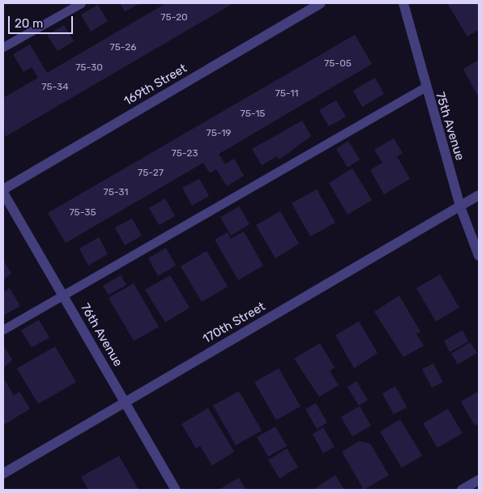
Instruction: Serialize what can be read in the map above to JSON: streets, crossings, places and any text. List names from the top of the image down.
{
  "streets": {
    "street": [
      "169th Street",
      "75th Avenue",
      "170th Street",
      "76th Avenue"
    ]
  },
  "crossings": [
    ["75th Avenue", "170th Street"],
    ["170th Street", "76th Avenue"]
  ],
  "house_numbers": [
    "75-20",
    "75-26",
    "75-05",
    "75-30",
    "75-34",
    "75-11",
    "75-15",
    "75-19",
    "75-23",
    "75-27",
    "75-31",
    "75-35"
  ],
  "scale_bar": "20 m"
}
